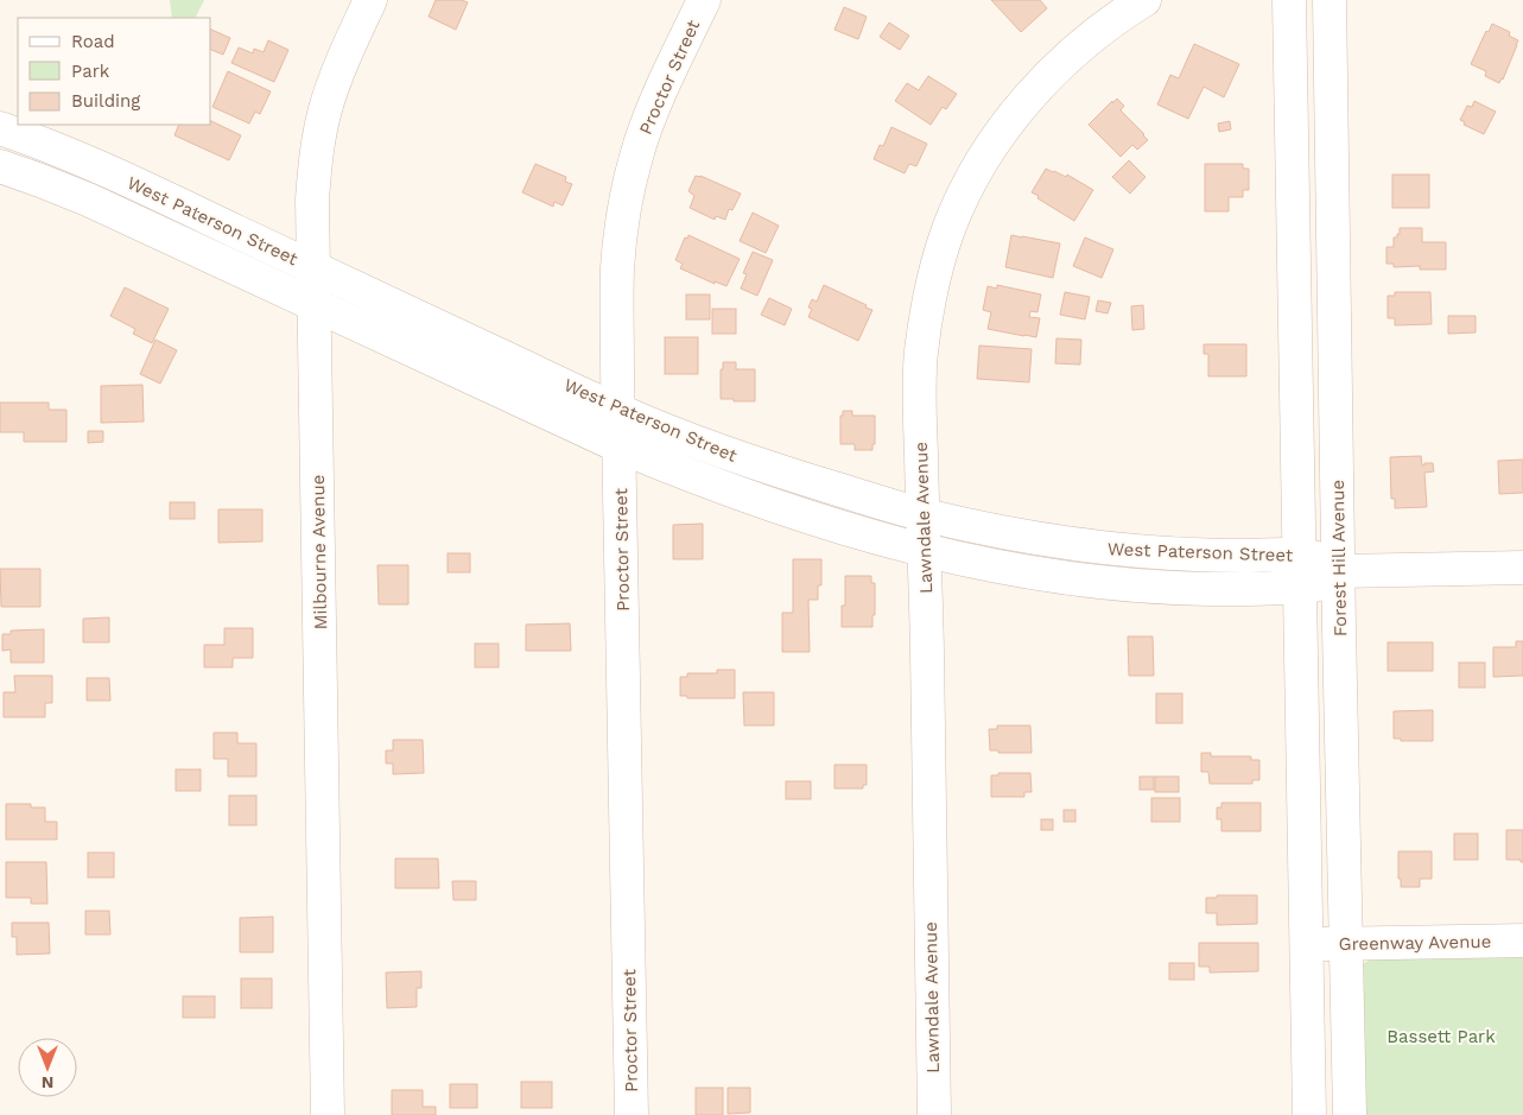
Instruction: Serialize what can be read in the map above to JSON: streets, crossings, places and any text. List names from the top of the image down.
{
  "streets": {
    "street": [
      "Proctor Street",
      "West Paterson Street",
      "Lawndale Avenue",
      "Milbourne Avenue",
      "Forest Hill Avenue",
      "Greenway Avenue"
    ]
  },
  "crossings": [
    ["Proctor Street", "West Paterson Street"],
    ["West Paterson Street", "Lawndale Avenue"],
    ["West Paterson Street", "Milbourne Avenue"],
    ["West Paterson Street", "Forest Hill Avenue"],
    ["Forest Hill Avenue", "Greenway Avenue"]
  ],
  "parks": ["Bassett Park"],
  "legend": ["Road", "Park", "Building"],
  "north": "bottom"
}
